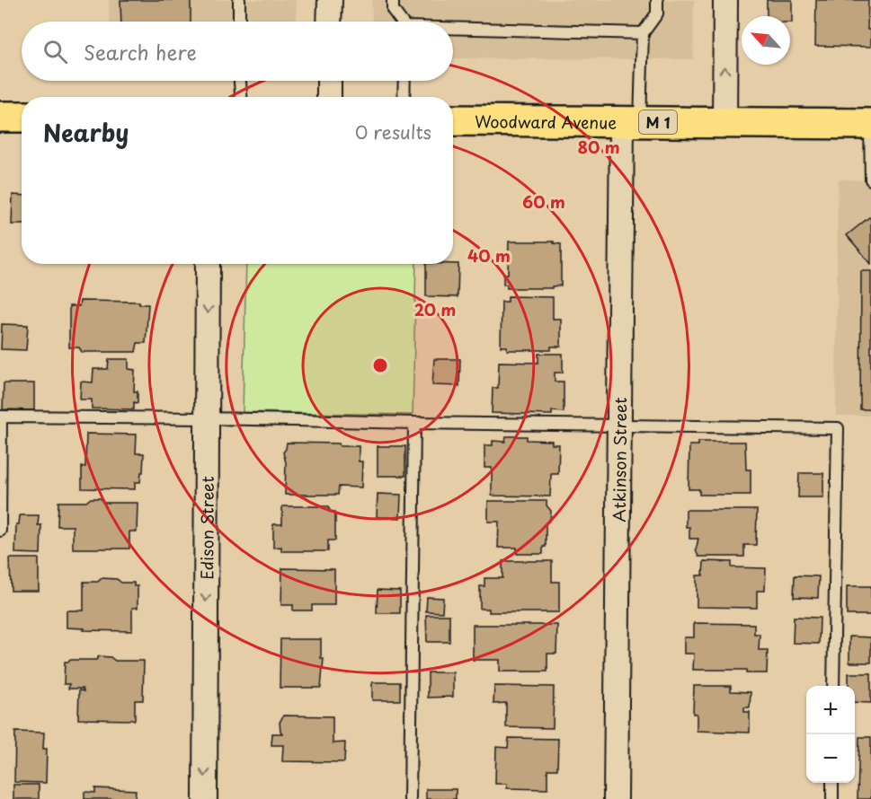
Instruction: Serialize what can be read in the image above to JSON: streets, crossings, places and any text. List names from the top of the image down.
{
  "streets": {
    "main road": ["Woodward Avenue", "M 1"],
    "street": ["Atkinson Street", "Edison Street"]
  },
  "crossings": [
    ["Woodward Avenue", "Atkinson Street"]
  ],
  "one_way": ["Edison Street"],
  "north": "top left",
  "page": {
    "search": "Search here",
    "heading": ["Nearby", "0 results"],
    "map_buttons": ["+", "−"]
  },
  "rings": [
    "80 m",
    "60 m",
    "40 m",
    "20 m"
  ]
}
